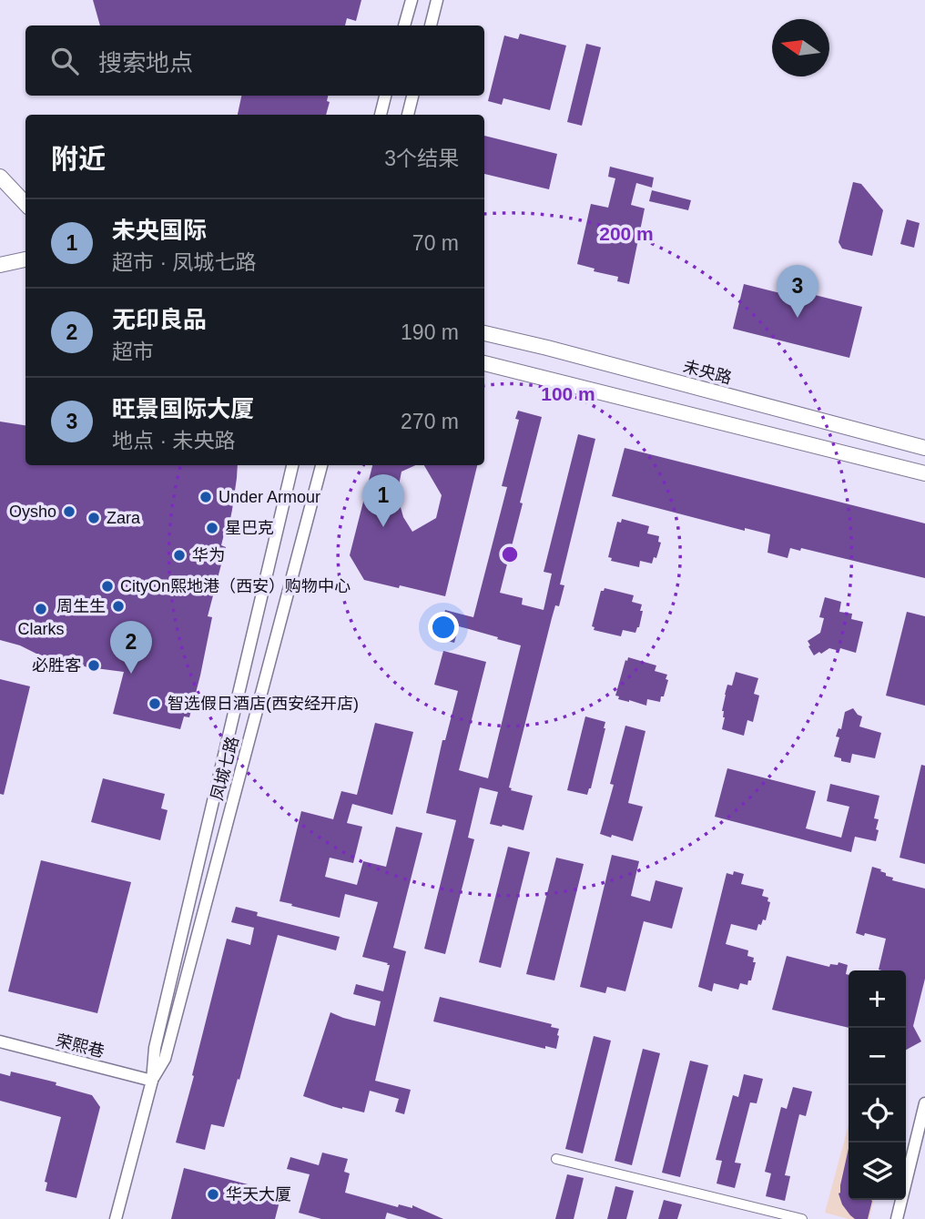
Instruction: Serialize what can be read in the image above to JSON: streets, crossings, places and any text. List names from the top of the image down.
{
  "streets": {
    "main road": ["未央路"],
    "street": ["凤城七路", "荣熙巷"]
  },
  "crossings": [
    ["凤城七路", "荣熙巷"]
  ],
  "places": [
    "Under Armour",
    "Oysho",
    "Zara",
    "星巴克",
    "华为",
    "CityOn熙地港（西安）购物中心",
    "周生生",
    "Clarks",
    "必胜客",
    "智选假日酒店(西安经开店)",
    "华天大厦"
  ],
  "north": "left",
  "page": {
    "search": "搜索地点",
    "heading": ["附近", "3个结果"],
    "list": [
      {
        "mark": "1",
        "name": "未央国际",
        "note": "超市 · 凤城七路",
        "value": "70 m"
      },
      {
        "mark": "2",
        "name": "无印良品",
        "note": "超市",
        "value": "190 m"
      },
      {
        "mark": "3",
        "name": "旺景国际大厦",
        "note": "地点 · 未央路",
        "value": "270 m"
      }
    ],
    "pins": ["3", "1", "2"],
    "map_buttons": ["+", "−"]
  },
  "rings": ["200 m", "100 m"]
}
